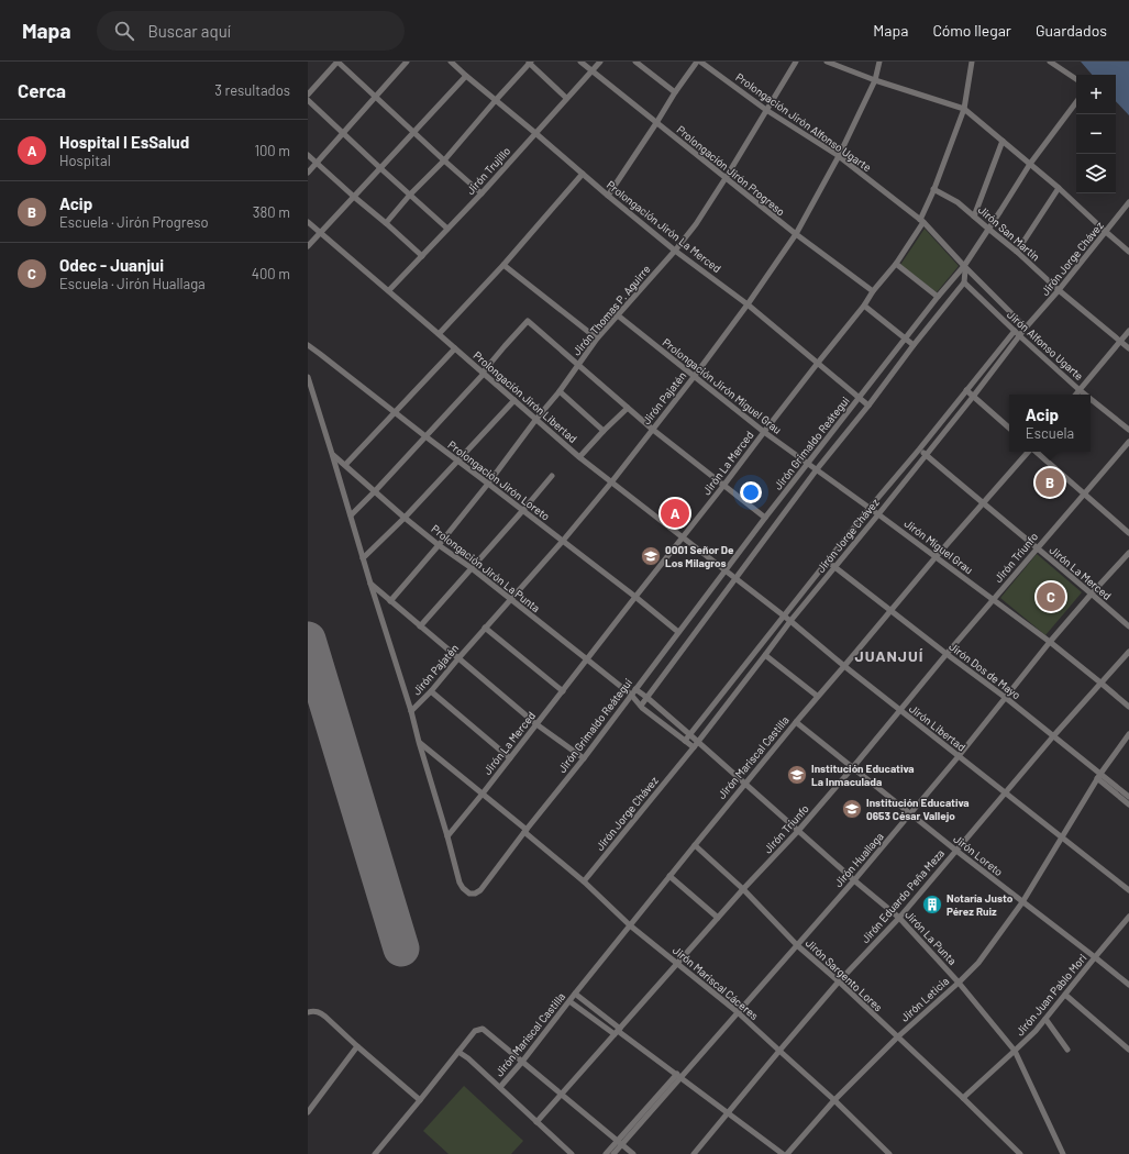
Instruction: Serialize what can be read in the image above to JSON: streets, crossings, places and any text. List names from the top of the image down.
{
  "streets": {
    "street": [
      "Prolongación Jirón Alfonso Ugarte",
      "Jirón Trujillo",
      "Prolongación Jirón Progreso",
      "Prolongación Jirón La Merced",
      "Jirón San Martín",
      "Jirón Jorge Chávez",
      "Jirón Thomas P. Aguirre",
      "Jirón Alfonso Ugarte",
      "Prolongación Jirón Miguel Grau",
      "Prolongación Jirón Libertad",
      "Jirón Pajatén",
      "Jirón Grimaldo Reátegui",
      "Jirón La Merced",
      "Prolongación Jirón Loreto",
      "Jirón Miguel Grau",
      "Jirón Triunfo",
      "Prolongación Jirón La Punta",
      "Jirón Dos de Mayo",
      "Jirón Libertad",
      "Jirón Mariscal Castilla",
      "Jirón Loreto",
      "Jirón Huallaga",
      "Jirón Eduardo Peña Meza",
      "Jirón La Punta",
      "Jirón Sargento Lores",
      "Jirón Mariscal Cáceres",
      "Jirón Juan Pablo Mori",
      "Jirón Leticia"
    ]
  },
  "crossings": [
    ["Prolongación Jirón Alfonso Ugarte", "Jirón Jorge Chávez"],
    ["Prolongación Jirón Alfonso Ugarte", "Jirón Thomas P. Aguirre"],
    ["Prolongación Jirón Alfonso Ugarte", "Jirón Pajatén"],
    ["Prolongación Jirón Alfonso Ugarte", "Jirón Grimaldo Reátegui"],
    ["Prolongación Jirón Alfonso Ugarte", "Jirón La Merced"],
    ["Jirón Trujillo", "Prolongación Jirón Progreso"],
    ["Jirón Trujillo", "Prolongación Jirón La Merced"],
    ["Jirón Trujillo", "Prolongación Jirón Libertad"],
    ["Prolongación Jirón Progreso", "Jirón Thomas P. Aguirre"],
    ["Prolongación Jirón Progreso", "Jirón Pajatén"],
    ["Prolongación Jirón Progreso", "Jirón La Merced"],
    ["Prolongación Jirón La Merced", "Jirón Thomas P. Aguirre"],
    ["Prolongación Jirón La Merced", "Jirón Pajatén"],
    ["Prolongación Jirón La Merced", "Jirón Grimaldo Reátegui"],
    ["Prolongación Jirón La Merced", "Jirón La Merced"],
    ["Jirón San Martín", "Jirón Jorge Chávez"],
    ["Jirón San Martín", "Jirón Grimaldo Reátegui"],
    ["Jirón San Martín", "Jirón La Merced"],
    ["Jirón Jorge Chávez", "Jirón Alfonso Ugarte"],
    ["Jirón Jorge Chávez", "Jirón La Merced"],
    ["Jirón Jorge Chávez", "Jirón Miguel Grau"],
    ["Jirón Jorge Chávez", "Jirón Dos de Mayo"],
    ["Jirón Jorge Chávez", "Jirón Libertad"],
    ["Jirón Jorge Chávez", "Jirón La Punta"],
    ["Jirón Jorge Chávez", "Jirón Mariscal Cáceres"],
    ["Jirón Thomas P. Aguirre", "Prolongación Jirón Miguel Grau"],
    ["Jirón Thomas P. Aguirre", "Prolongación Jirón Libertad"],
    ["Jirón Thomas P. Aguirre", "Prolongación Jirón Loreto"],
    ["Jirón Thomas P. Aguirre", "Prolongación Jirón La Punta"],
    ["Jirón Alfonso Ugarte", "Jirón Grimaldo Reátegui"],
    ["Prolongación Jirón Miguel Grau", "Jirón Pajatén"],
    ["Prolongación Jirón Miguel Grau", "Jirón Grimaldo Reátegui"],
    ["Prolongación Jirón Miguel Grau", "Jirón La Merced"],
    ["Prolongación Jirón Miguel Grau", "Jirón Miguel Grau"],
    ["Prolongación Jirón Libertad", "Jirón Pajatén"],
    ["Prolongación Jirón Libertad", "Jirón Grimaldo Reátegui"],
    ["Prolongación Jirón Libertad", "Jirón La Merced"],
    ["Prolongación Jirón Libertad", "Jirón Libertad"],
    ["Jirón Pajatén", "Prolongación Jirón Loreto"],
    ["Jirón Pajatén", "Prolongación Jirón La Punta"],
    ["Jirón Grimaldo Reátegui", "Jirón La Merced"],
    ["Jirón Grimaldo Reátegui", "Prolongación Jirón Loreto"],
    ["Jirón Grimaldo Reátegui", "Jirón Miguel Grau"],
    ["Jirón Grimaldo Reátegui", "Prolongación Jirón La Punta"],
    ["Jirón Grimaldo Reátegui", "Jirón Libertad"],
    ["Jirón Grimaldo Reátegui", "Jirón La Punta"],
    ["Jirón Grimaldo Reátegui", "Jirón Mariscal Cáceres"],
    ["Jirón La Merced", "Prolongación Jirón Loreto"],
    ["Jirón La Merced", "Jirón Triunfo"],
    ["Jirón La Merced", "Prolongación Jirón La Punta"],
    ["Jirón La Merced", "Jirón Mariscal Castilla"],
    ["Jirón La Merced", "Jirón Huallaga"],
    ["Jirón La Merced", "Jirón Mariscal Cáceres"],
    ["Jirón Miguel Grau", "Jirón Triunfo"],
    ["Jirón Miguel Grau", "Jirón Mariscal Castilla"],
    ["Jirón Miguel Grau", "Jirón Huallaga"],
    ["Jirón Miguel Grau", "Jirón Eduardo Peña Meza"],
    ["Jirón Triunfo", "Jirón Dos de Mayo"],
    ["Jirón Triunfo", "Jirón Libertad"],
    ["Jirón Triunfo", "Jirón Loreto"],
    ["Jirón Triunfo", "Jirón La Punta"],
    ["Jirón Triunfo", "Jirón Sargento Lores"],
    ["Jirón Triunfo", "Jirón Mariscal Cáceres"],
    ["Jirón Dos de Mayo", "Jirón Mariscal Castilla"],
    ["Jirón Dos de Mayo", "Jirón Huallaga"],
    ["Jirón Dos de Mayo", "Jirón Eduardo Peña Meza"],
    ["Jirón Dos de Mayo", "Jirón Leticia"],
    ["Jirón Libertad", "Jirón Mariscal Castilla"],
    ["Jirón Libertad", "Jirón Huallaga"],
    ["Jirón Libertad", "Jirón Eduardo Peña Meza"],
    ["Jirón Libertad", "Jirón Leticia"],
    ["Jirón Mariscal Castilla", "Jirón Loreto"],
    ["Jirón Mariscal Castilla", "Jirón La Punta"],
    ["Jirón Mariscal Castilla", "Jirón Sargento Lores"],
    ["Jirón Mariscal Castilla", "Jirón Mariscal Cáceres"],
    ["Jirón Loreto", "Jirón Huallaga"],
    ["Jirón Loreto", "Jirón Eduardo Peña Meza"],
    ["Jirón Loreto", "Jirón Juan Pablo Mori"],
    ["Jirón Loreto", "Jirón Leticia"],
    ["Jirón Huallaga", "Jirón La Punta"],
    ["Jirón Huallaga", "Jirón Sargento Lores"],
    ["Jirón Huallaga", "Jirón Mariscal Cáceres"],
    ["Jirón Eduardo Peña Meza", "Jirón La Punta"],
    ["Jirón Eduardo Peña Meza", "Jirón Sargento Lores"],
    ["Jirón Eduardo Peña Meza", "Jirón Mariscal Cáceres"],
    ["Jirón La Punta", "Jirón Juan Pablo Mori"],
    ["Jirón La Punta", "Jirón Leticia"],
    ["Jirón Sargento Lores", "Jirón Juan Pablo Mori"],
    ["Jirón Sargento Lores", "Jirón Leticia"],
    ["Jirón Mariscal Cáceres", "Jirón Leticia"]
  ],
  "districts": ["JUANJUÍ"],
  "places": {
    "school or university": ["0001 Señor De Los Milagros", "Institución Educativa La Inmaculada", "Institución Educativa 0653 César Vallejo"],
    "building": ["Notaría Justo Pérez Ruiz"]
  },
  "page": {
    "header": "Mapa",
    "search": "Buscar aquí",
    "nav": ["Mapa", "Cómo llegar", "Guardados"],
    "heading": ["Cerca", "3 resultados"],
    "map_buttons": ["+", "−"],
    "list": [
      {
        "mark": "A",
        "name": "Hospital I EsSalud",
        "note": "Hospital",
        "value": "100 m"
      },
      {
        "mark": "B",
        "name": "Acip",
        "note": "Escuela · Jirón Progreso",
        "value": "380 m"
      },
      {
        "mark": "C",
        "name": "Odec - Juanjui",
        "note": "Escuela · Jirón Huallaga",
        "value": "400 m"
      }
    ],
    "popup": ["Acip", "Escuela"],
    "pins": ["B", "A", "C"]
  }
}
